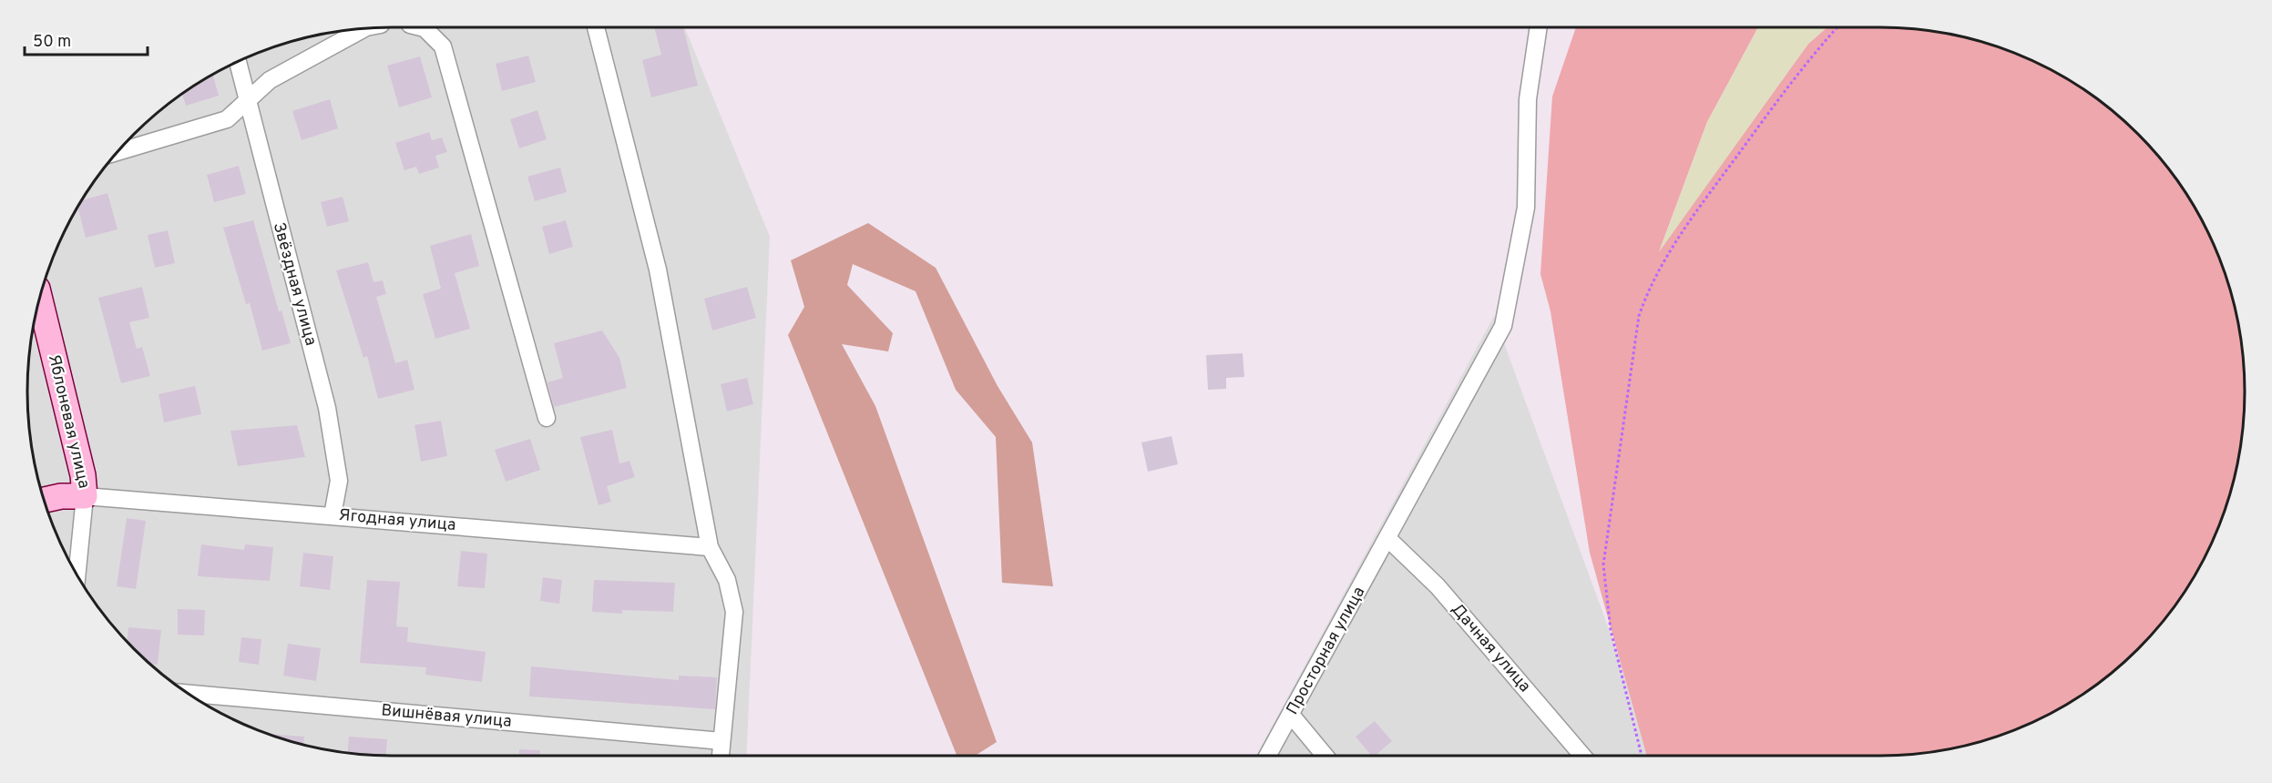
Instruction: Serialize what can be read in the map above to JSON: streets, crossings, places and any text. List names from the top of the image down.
{
  "streets": {
    "street": [
      "Звёздная улица",
      "Яблоневая улица",
      "Ягодная улица",
      "Дачная улица",
      "Просторная улица",
      "Вишнёвая улица"
    ]
  },
  "crossings": [
    ["Звёздная улица", "Ягодная улица"],
    ["Яблоневая улица", "Ягодная улица"],
    ["Дачная улица", "Просторная улица"]
  ],
  "scale_bar": "50 m"
}
